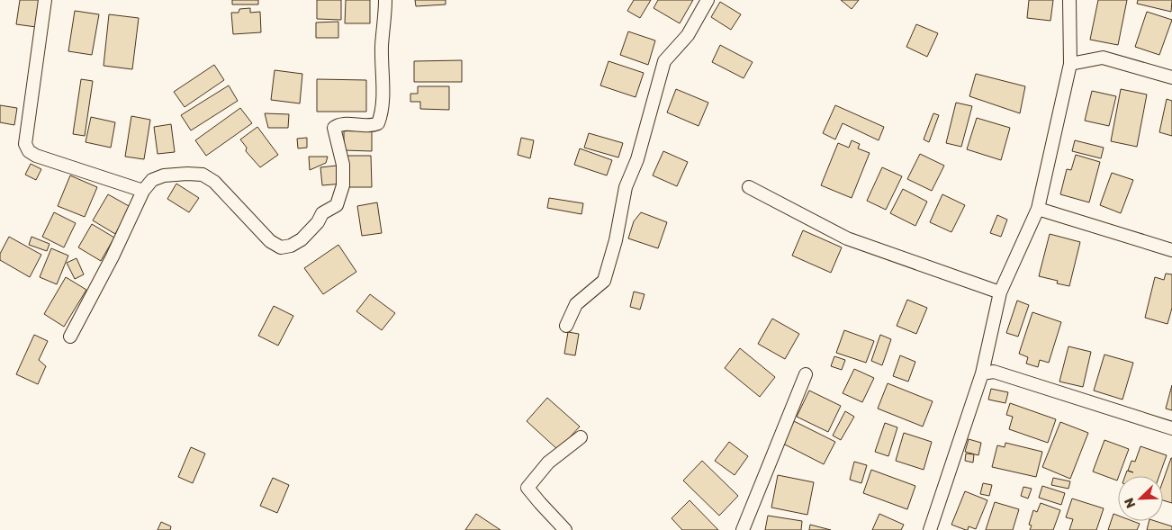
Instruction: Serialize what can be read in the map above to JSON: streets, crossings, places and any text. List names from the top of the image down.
{
  "north": "bottom left"
}
